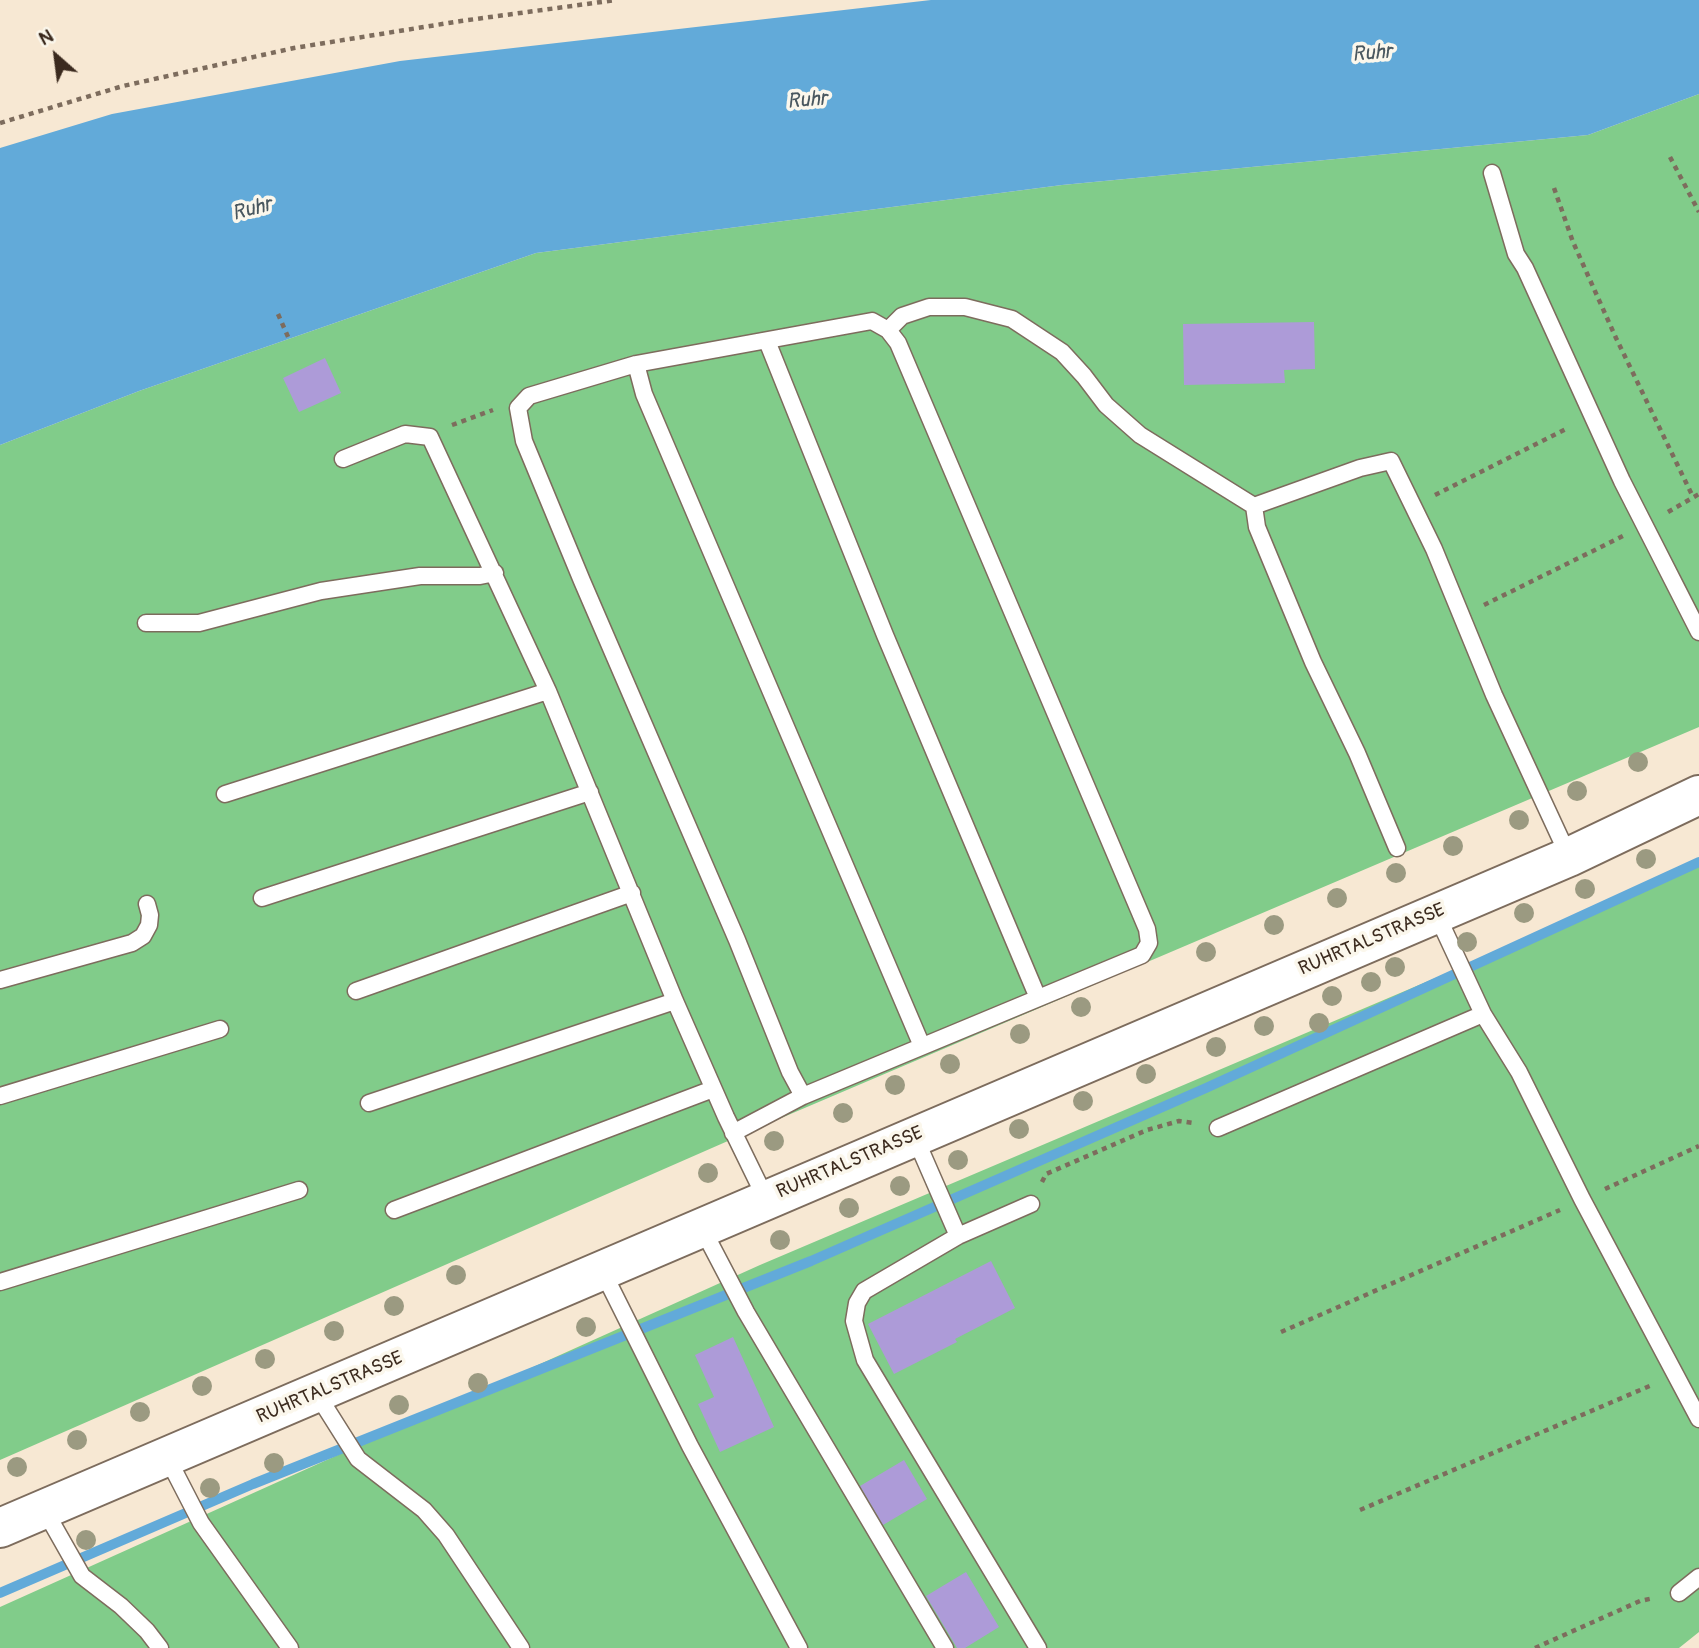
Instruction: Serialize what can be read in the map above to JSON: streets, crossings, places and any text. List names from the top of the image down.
{
  "streets": {
    "main road": ["RUHRTALSTRASSE"]
  },
  "water": ["Ruhr"],
  "north": "top left"
}
